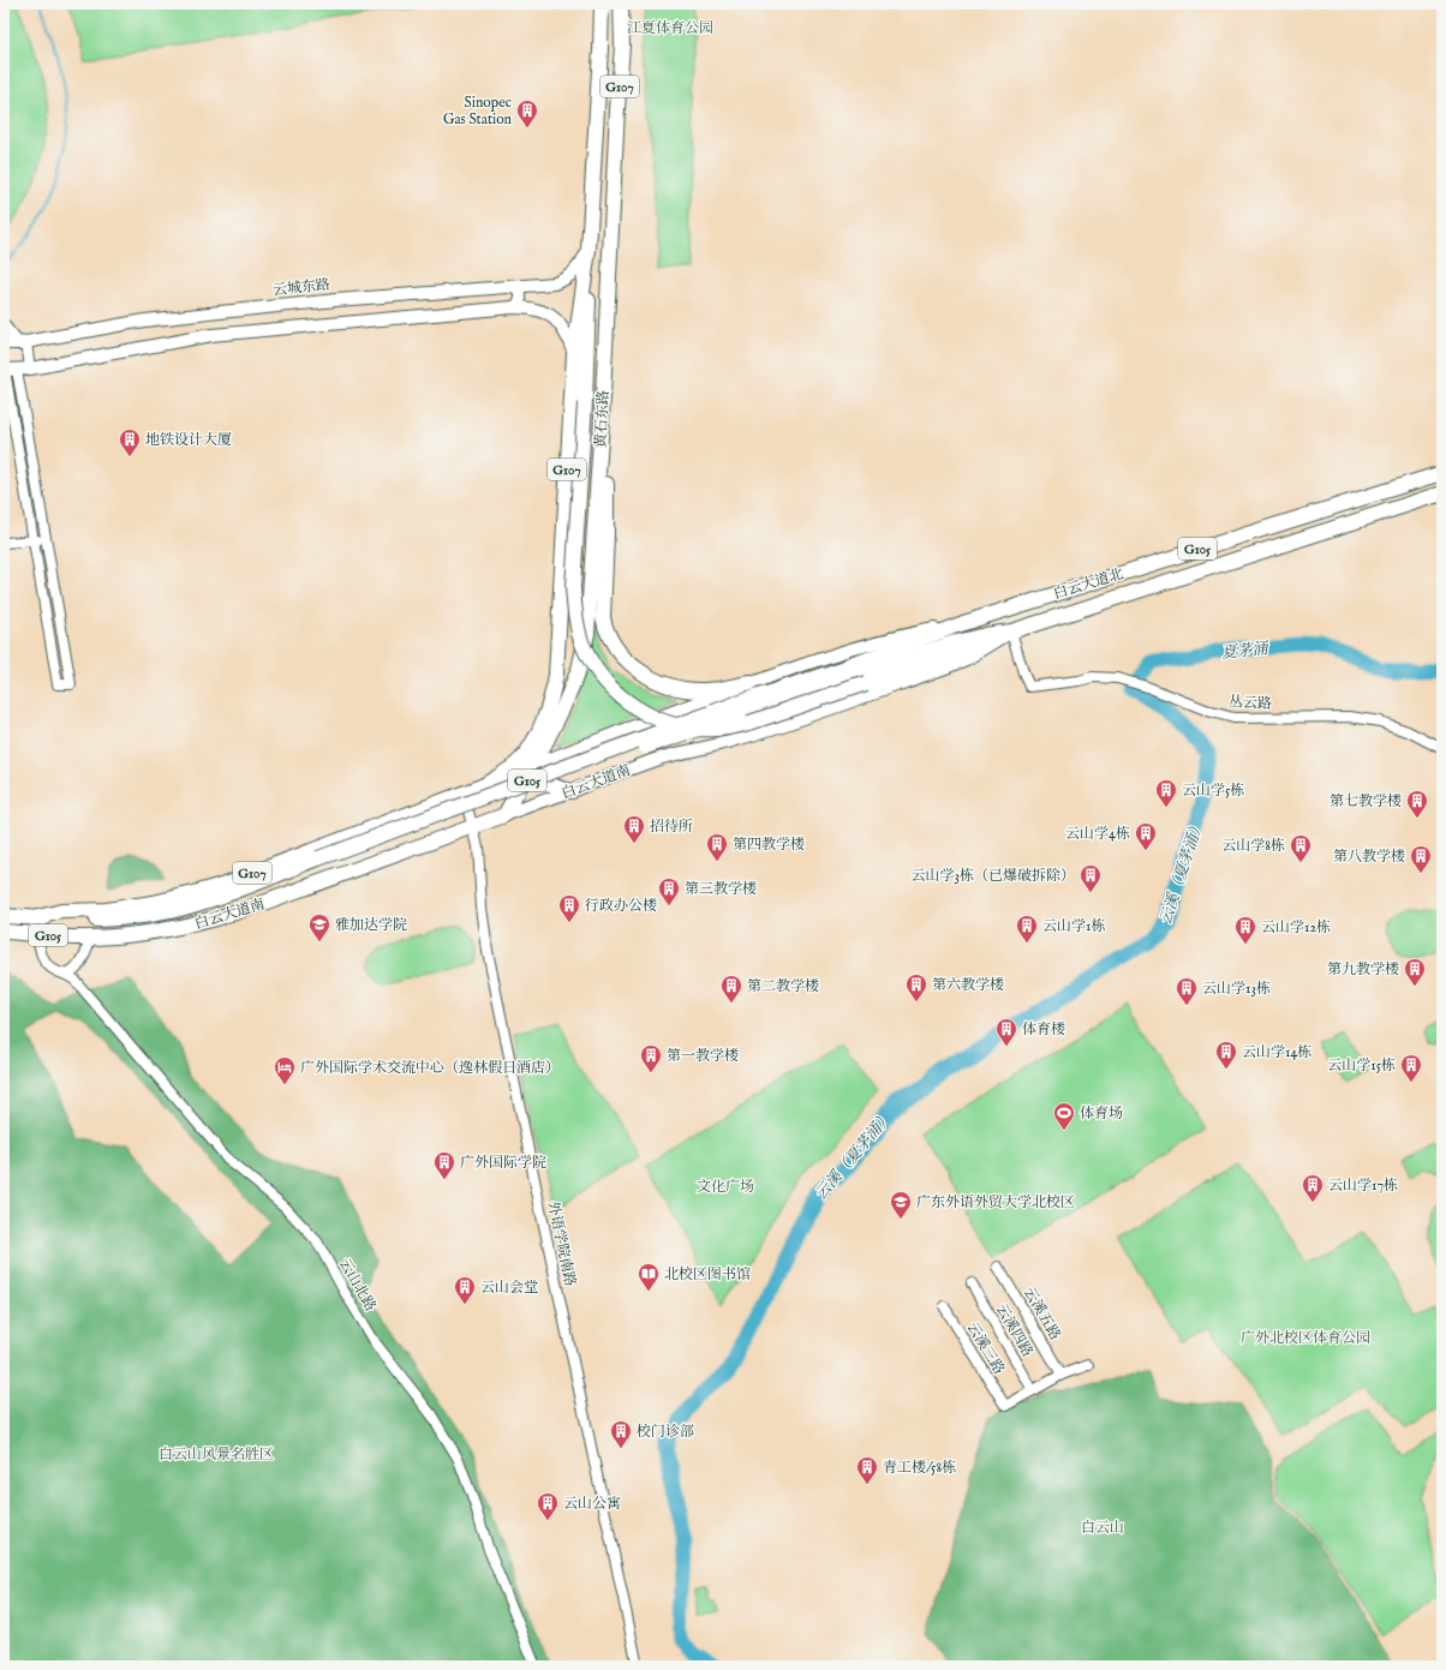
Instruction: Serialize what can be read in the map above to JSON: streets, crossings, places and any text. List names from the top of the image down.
{
  "streets": {
    "highway": [
      "G107",
      "黄石东路",
      "G105",
      "白云大道北",
      "白云大道南"
    ],
    "main road": ["云城东路"],
    "street": [
      "丛云路",
      "外语学院南路",
      "云山北路",
      "云溪五路",
      "云溪四路",
      "云溪三路"
    ]
  },
  "crossings": [
    ["G107", "云城东路"],
    ["G107", "白云大道南"],
    ["黄石东路", "白云大道南"],
    ["白云大道北", "丛云路"],
    ["白云大道北", "白云大道南"],
    ["丛云路", "白云大道南"],
    ["白云大道南", "外语学院南路"],
    ["白云大道南", "云山北路"],
    ["云溪四路", "云溪三路"]
  ],
  "water": ["夏茅涌", "云溪（夏茅涌）"],
  "parks": [
    "江夏体育公园",
    "文化广场",
    "广外北校区体育公园",
    "白云山风景名胜区",
    "白云山"
  ],
  "places": {
    "building": [
      "Sinopec Gas Station",
      "地铁设计大厦",
      "云山学5栋",
      "第七教学楼",
      "招待所",
      "云山学4栋",
      "第四教学楼",
      "云山学8栋",
      "第八教学楼",
      "云山学3栋（已爆破拆除）",
      "第三教学楼",
      "行政办公楼",
      "云山学1栋",
      "云山学12栋",
      "第九教学楼",
      "第六教学楼",
      "第二教学楼",
      "云山学13栋",
      "体育楼",
      "云山学14栋",
      "第一教学楼",
      "云山学15栋",
      "广外国际学院",
      "云山学17栋",
      "云山会堂",
      "校门诊部",
      "青工楼/58栋",
      "云山公寓"
    ],
    "school or university": ["雅加达学院", "广东外语外贸大学北校区"],
    "hotel": ["广外国际学术交流中心（逸林假日酒店）"],
    "sports": ["体育场"],
    "library": ["北校区图书馆"]
  }
}
